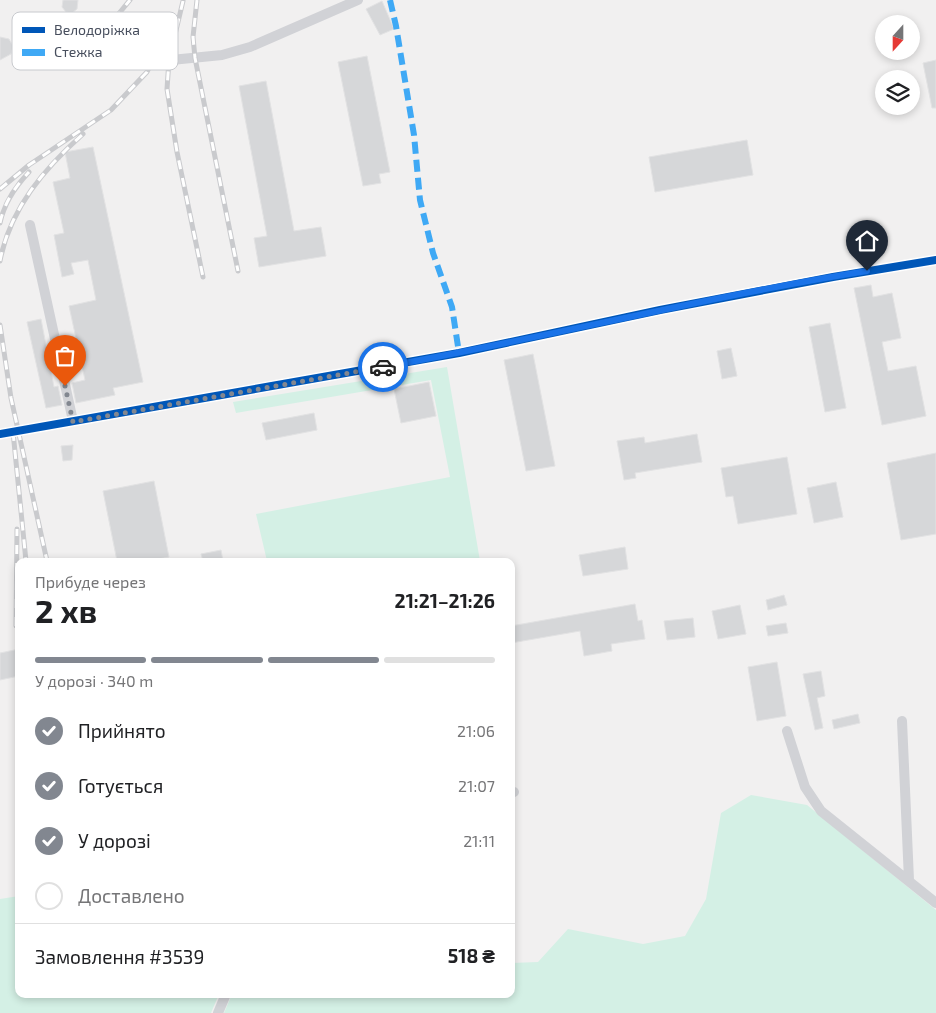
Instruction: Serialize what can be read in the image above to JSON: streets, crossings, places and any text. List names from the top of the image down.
{
  "legend": ["Велодоріжка", "Стежка"],
  "north": "bottom",
  "page": {
    "heading": ["2 хв", "Прибуде через", "21:21–21:26"],
    "panel": ["Замовлення #3539", "518 ₴"],
    "bar": "У дорозі · 340 m",
    "list": [
      ["Прийнято", "21:06"],
      ["Готується", "21:07"],
      ["У дорозі", "21:11"],
      "Доставлено"
    ]
  }
}
